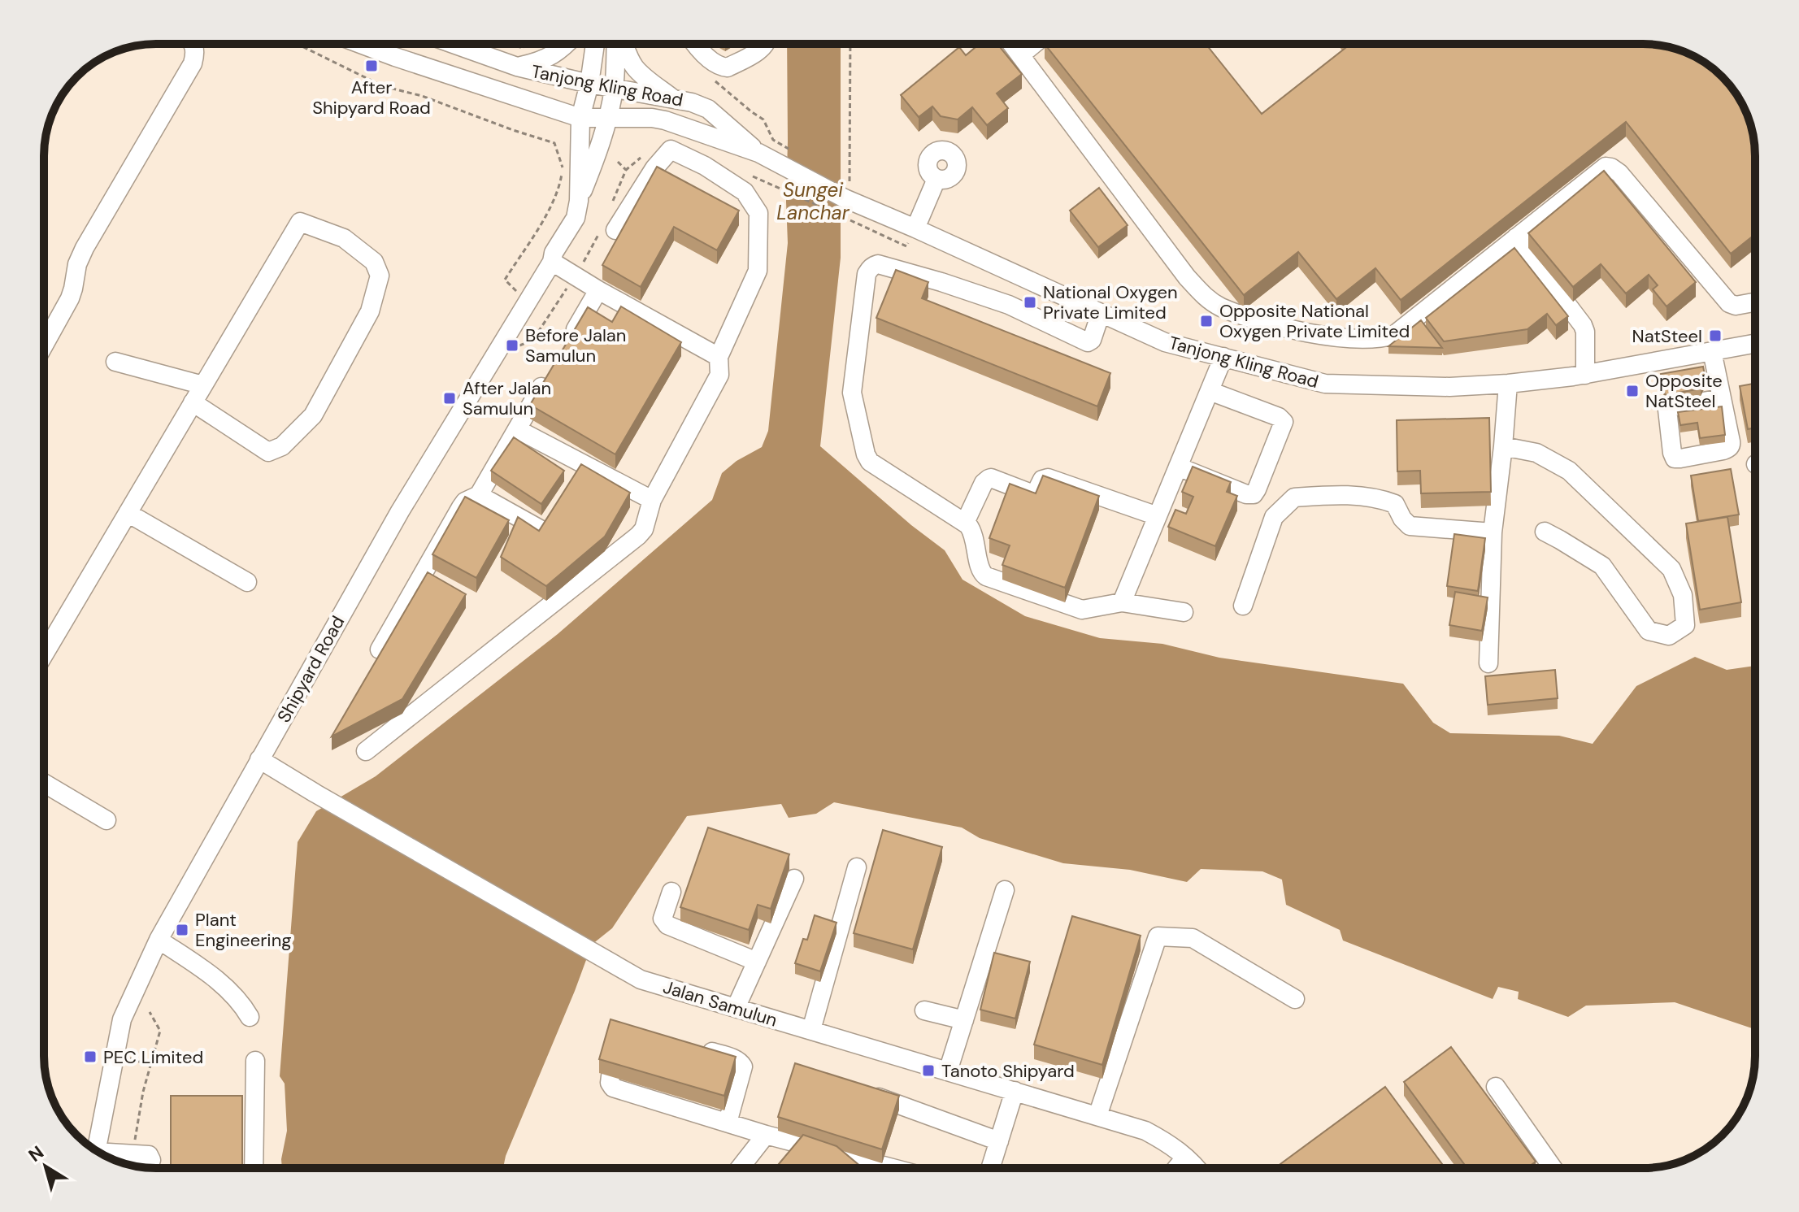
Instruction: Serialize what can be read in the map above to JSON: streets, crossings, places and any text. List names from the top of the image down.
{
  "streets": {
    "street": ["Tanjong Kling Road", "Shipyard Road", "Jalan Samulun"]
  },
  "crossings": [
    ["Tanjong Kling Road", "Shipyard Road"],
    ["Shipyard Road", "Jalan Samulun"]
  ],
  "water": ["Sungei Lanchar"],
  "places": {
    "transit": [
      "After Shipyard Road",
      "National Oxygen Private Limited",
      "Opposite National Oxygen Private Limited",
      "NatSteel",
      "Before Jalan Samulun",
      "Opposite NatSteel",
      "After Jalan Samulun",
      "Plant Engineering",
      "PEC Limited",
      "Tanoto Shipyard"
    ]
  },
  "north": "top left"
}
